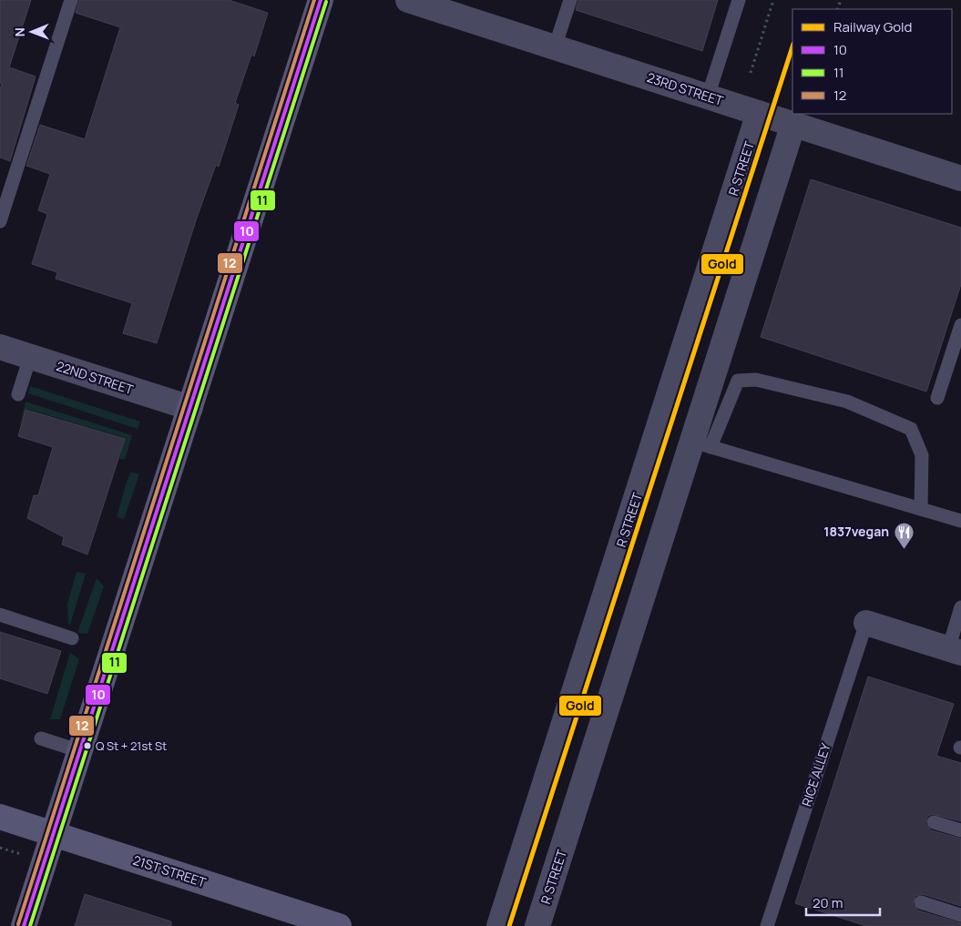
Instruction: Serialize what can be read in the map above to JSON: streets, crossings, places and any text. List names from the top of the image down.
{
  "streets": {
    "main road": ["21ST STREET"],
    "street": ["23RD STREET", "R STREET", "22ND STREET"],
    "lane": ["RICE ALLEY"]
  },
  "crossings": [
    ["23RD STREET", "R STREET"]
  ],
  "places": {
    "restaurant": ["1837vegan"],
    "other": ["Q St + 21st St"]
  },
  "lines": [
    "transit line 10",
    "transit line 12",
    "transit line 11",
    "rail line Gold"
  ],
  "legend": [
    "Railway Gold",
    "10",
    "11",
    "12"
  ],
  "scale_bar": "20 m",
  "north": "left"
}
